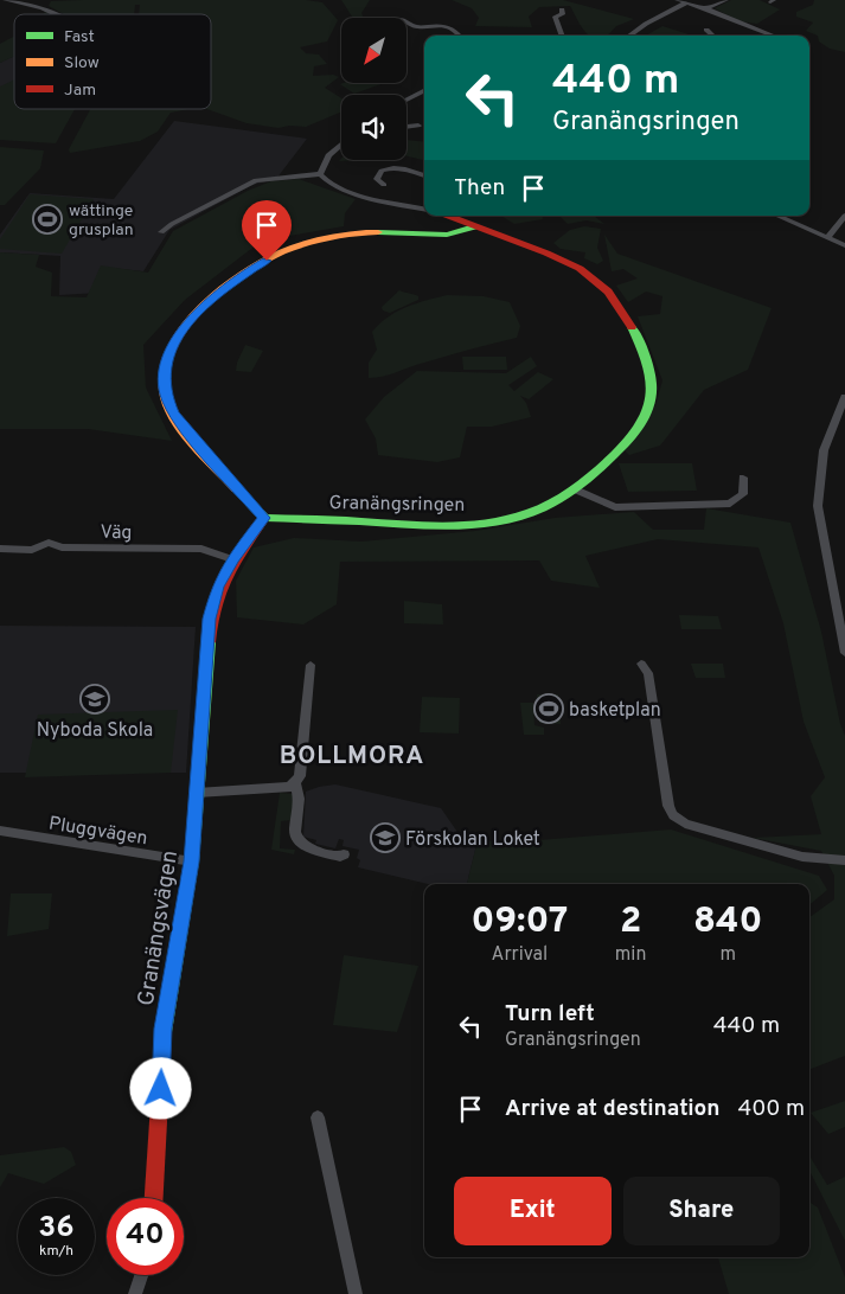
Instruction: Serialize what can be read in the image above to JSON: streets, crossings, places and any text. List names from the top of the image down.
{
  "streets": {
    "street": [
      "Granängsringen",
      "Väg",
      "Pluggvägen",
      "Granängsvägen"
    ]
  },
  "crossings": [
    ["Granängsringen", "Granängsvägen"],
    ["Väg", "Granängsvägen"],
    ["Pluggvägen", "Granängsvägen"]
  ],
  "districts": ["BOLLMORA"],
  "places": {
    "sports": ["wättinge grusplan", "basketplan"],
    "school or university": ["Nyboda Skola", "Förskolan Loket"]
  },
  "legend": ["Fast", "Slow", "Jam"],
  "north": "bottom left",
  "page": {
    "turn": ["440 m", "Granängsringen"],
    "then": "Then",
    "eta": [
      "09:07",
      "Arrival",
      "2",
      "min",
      "840",
      "m"
    ],
    "list": [
      {
        "name": "Turn left",
        "note": "Granängsringen",
        "value": "440 m"
      },
      {
        "name": "Arrive at destination",
        "value": "400 m"
      }
    ],
    "buttons": ["Exit", "Share"],
    "speed": "36 km/h",
    "limit": "40"
  }
}
